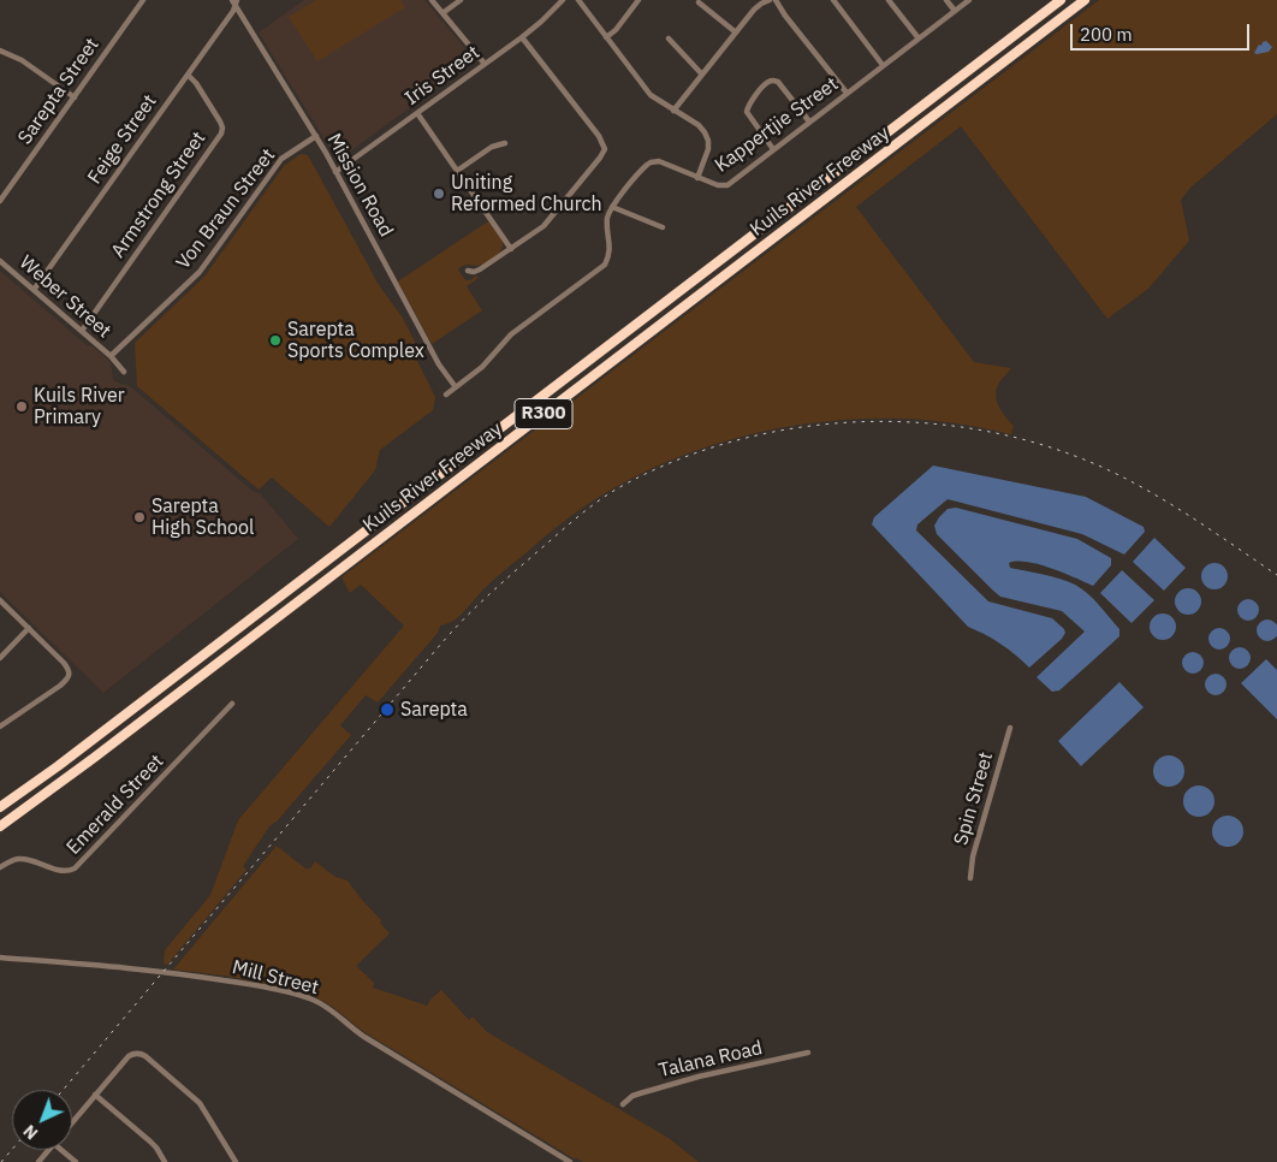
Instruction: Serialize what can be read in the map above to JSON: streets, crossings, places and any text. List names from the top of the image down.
{
  "streets": {
    "highway": ["Kuils River Freeway", "R300"],
    "street": [
      "Iris Street",
      "Sarepta Street",
      "Kappertjie Street",
      "Feige Street",
      "Mission Road",
      "Armstrong Street",
      "Von Braun Street",
      "Weber Street",
      "Spin Street",
      "Emerald Street",
      "Mill Street",
      "Talana Road"
    ]
  },
  "crossings": [
    ["Iris Street", "Mission Road"],
    ["Feige Street", "Mission Road"],
    ["Feige Street", "Armstrong Street"],
    ["Feige Street", "Weber Street"],
    ["Mission Road", "Von Braun Street"],
    ["Armstrong Street", "Weber Street"],
    ["Von Braun Street", "Weber Street"]
  ],
  "places": [
    "Uniting Reformed Church",
    "Sarepta Sports Complex",
    "Kuils River Primary",
    "Sarepta High School",
    "Sarepta"
  ],
  "scale_bar": "200 m",
  "north": "bottom left"
}
